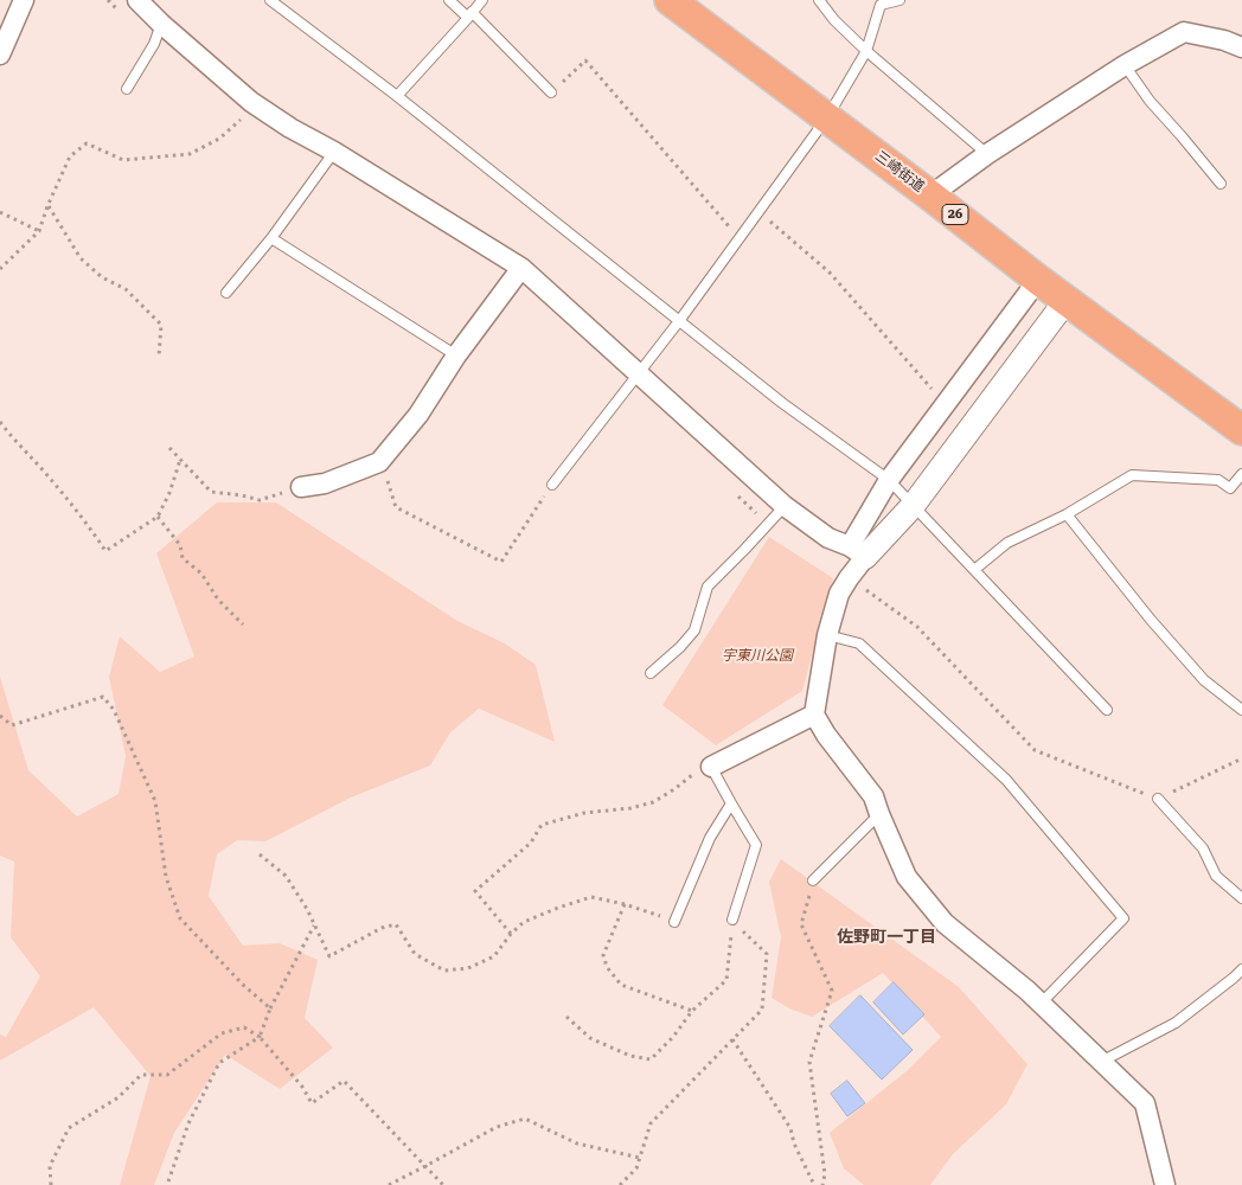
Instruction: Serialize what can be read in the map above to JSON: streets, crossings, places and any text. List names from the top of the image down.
{
  "streets": {
    "main road": ["三崎街道", "26"]
  },
  "districts": ["佐野町一丁目"],
  "parks": ["宇東川公園"]
}
